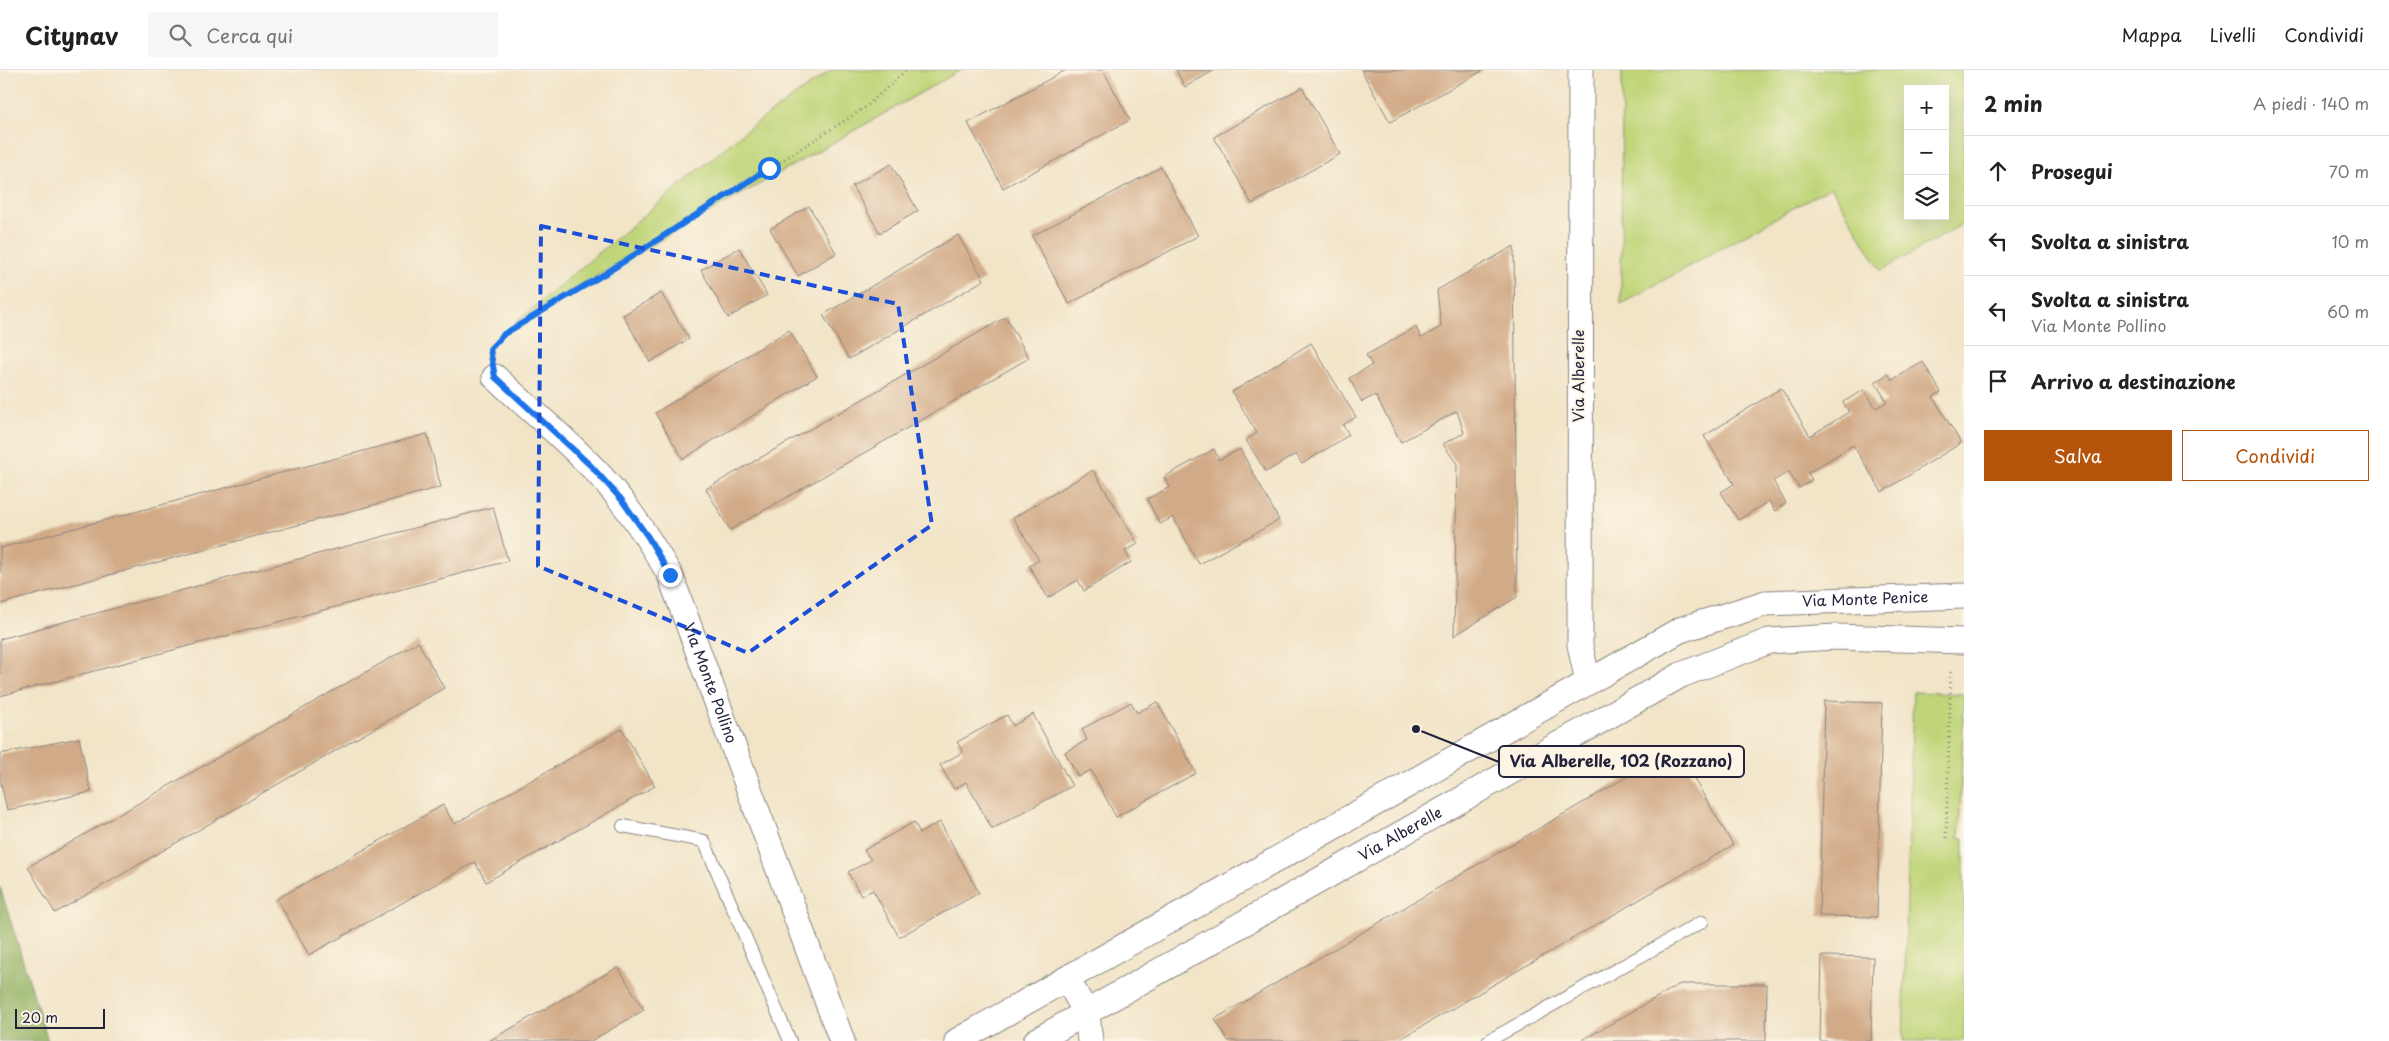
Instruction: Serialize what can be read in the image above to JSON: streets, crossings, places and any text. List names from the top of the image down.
{
  "streets": {
    "street": ["Via Alberelle", "Via Monte Penice", "Via Monte Pollino"]
  },
  "crossings": [
    ["Via Alberelle", "Via Monte Penice"]
  ],
  "places": ["Via Alberelle, 102 (Rozzano)"],
  "scale_bar": "20 m",
  "page": {
    "header": "Citynav",
    "search": "Cerca qui",
    "nav": ["Mappa", "Livelli", "Condividi"],
    "heading": ["2 min", "A piedi · 140 m"],
    "map_buttons": ["+", "−"],
    "list": [
      ["Prosegui", "70 m"],
      ["Svolta a sinistra", "10 m"],
      ["Svolta a sinistra", "Via Monte Pollino", "60 m"],
      "Arrivo a destinazione"
    ],
    "buttons": ["Salva", "Condividi"],
    "scale": "20 m"
  }
}
